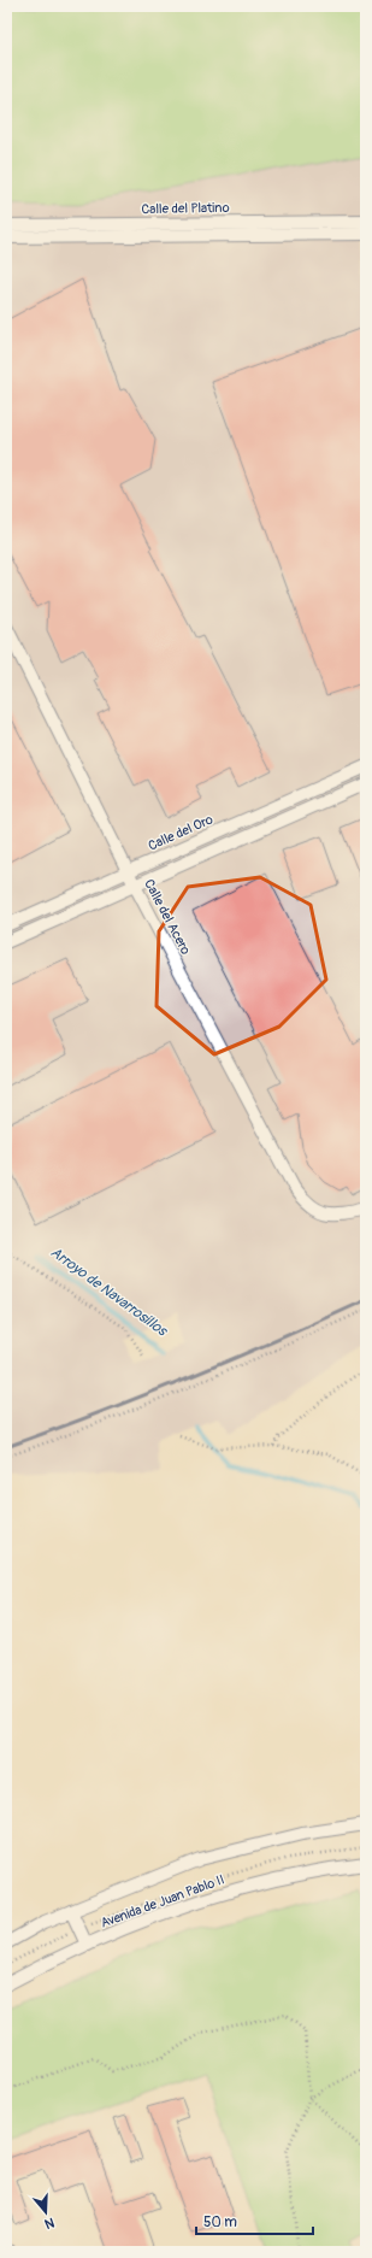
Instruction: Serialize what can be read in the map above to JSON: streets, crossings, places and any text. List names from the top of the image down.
{
  "streets": {
    "street": [
      "Calle del Platino",
      "Calle del Oro",
      "Calle del Acero",
      "Avenida de Juan Pablo II"
    ]
  },
  "crossings": [
    ["Calle del Oro", "Calle del Acero"]
  ],
  "water": ["Arroyo de Navarrosillos"],
  "scale_bar": "50 m",
  "north": "bottom"
}
